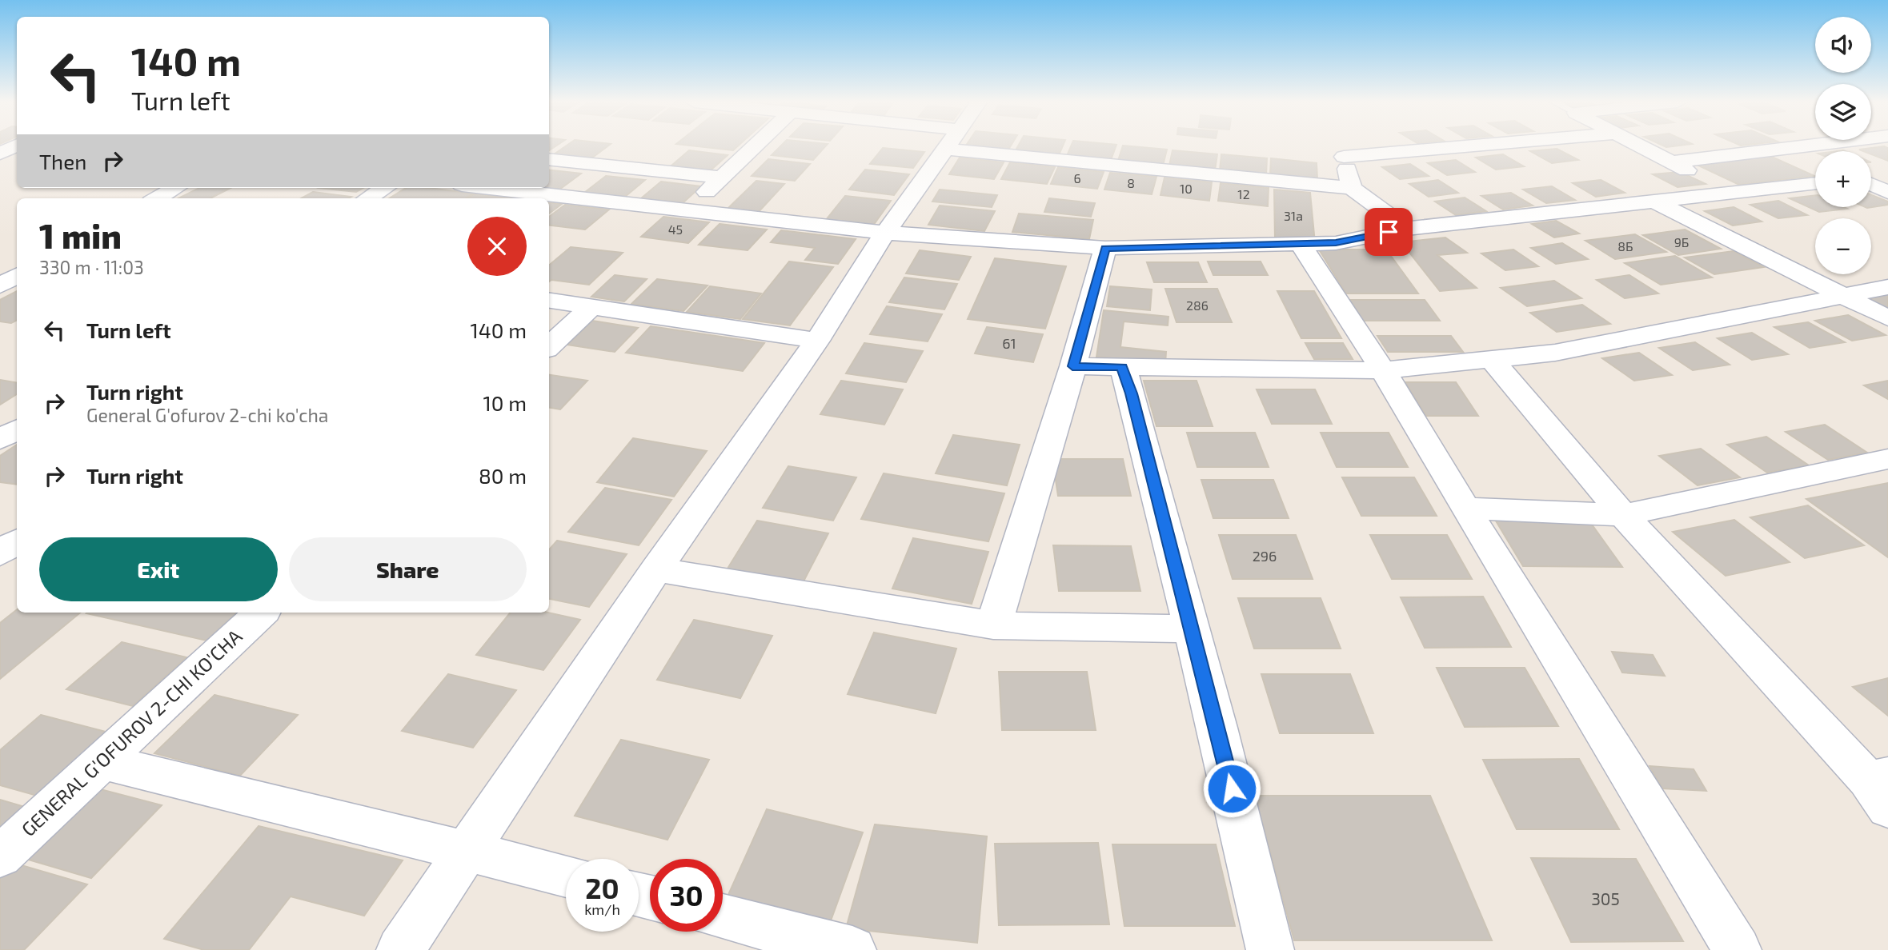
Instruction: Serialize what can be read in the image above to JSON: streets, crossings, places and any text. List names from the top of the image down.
{
  "streets": {
    "street": ["GENERAL G'OFUROV 2-CHI KO'CHA"]
  },
  "house_numbers": [
    "6",
    "8",
    "10",
    "12",
    "31а",
    "45",
    "9Б",
    "8Б",
    "286",
    "61",
    "296",
    "305"
  ],
  "page": {
    "map_buttons": ["+", "−"],
    "turn": ["140 m", "Turn left"],
    "then": "Then",
    "heading": ["1 min", "330 m · 11:03"],
    "list": [
      {
        "name": "Turn left",
        "value": "140 m"
      },
      {
        "name": "Turn right",
        "note": "General G'ofurov 2-chi ko'cha",
        "value": "10 m"
      },
      {
        "name": "Turn right",
        "value": "80 m"
      }
    ],
    "buttons": ["Exit", "Share"],
    "speed": "20 km/h",
    "limit": "30"
  }
}
